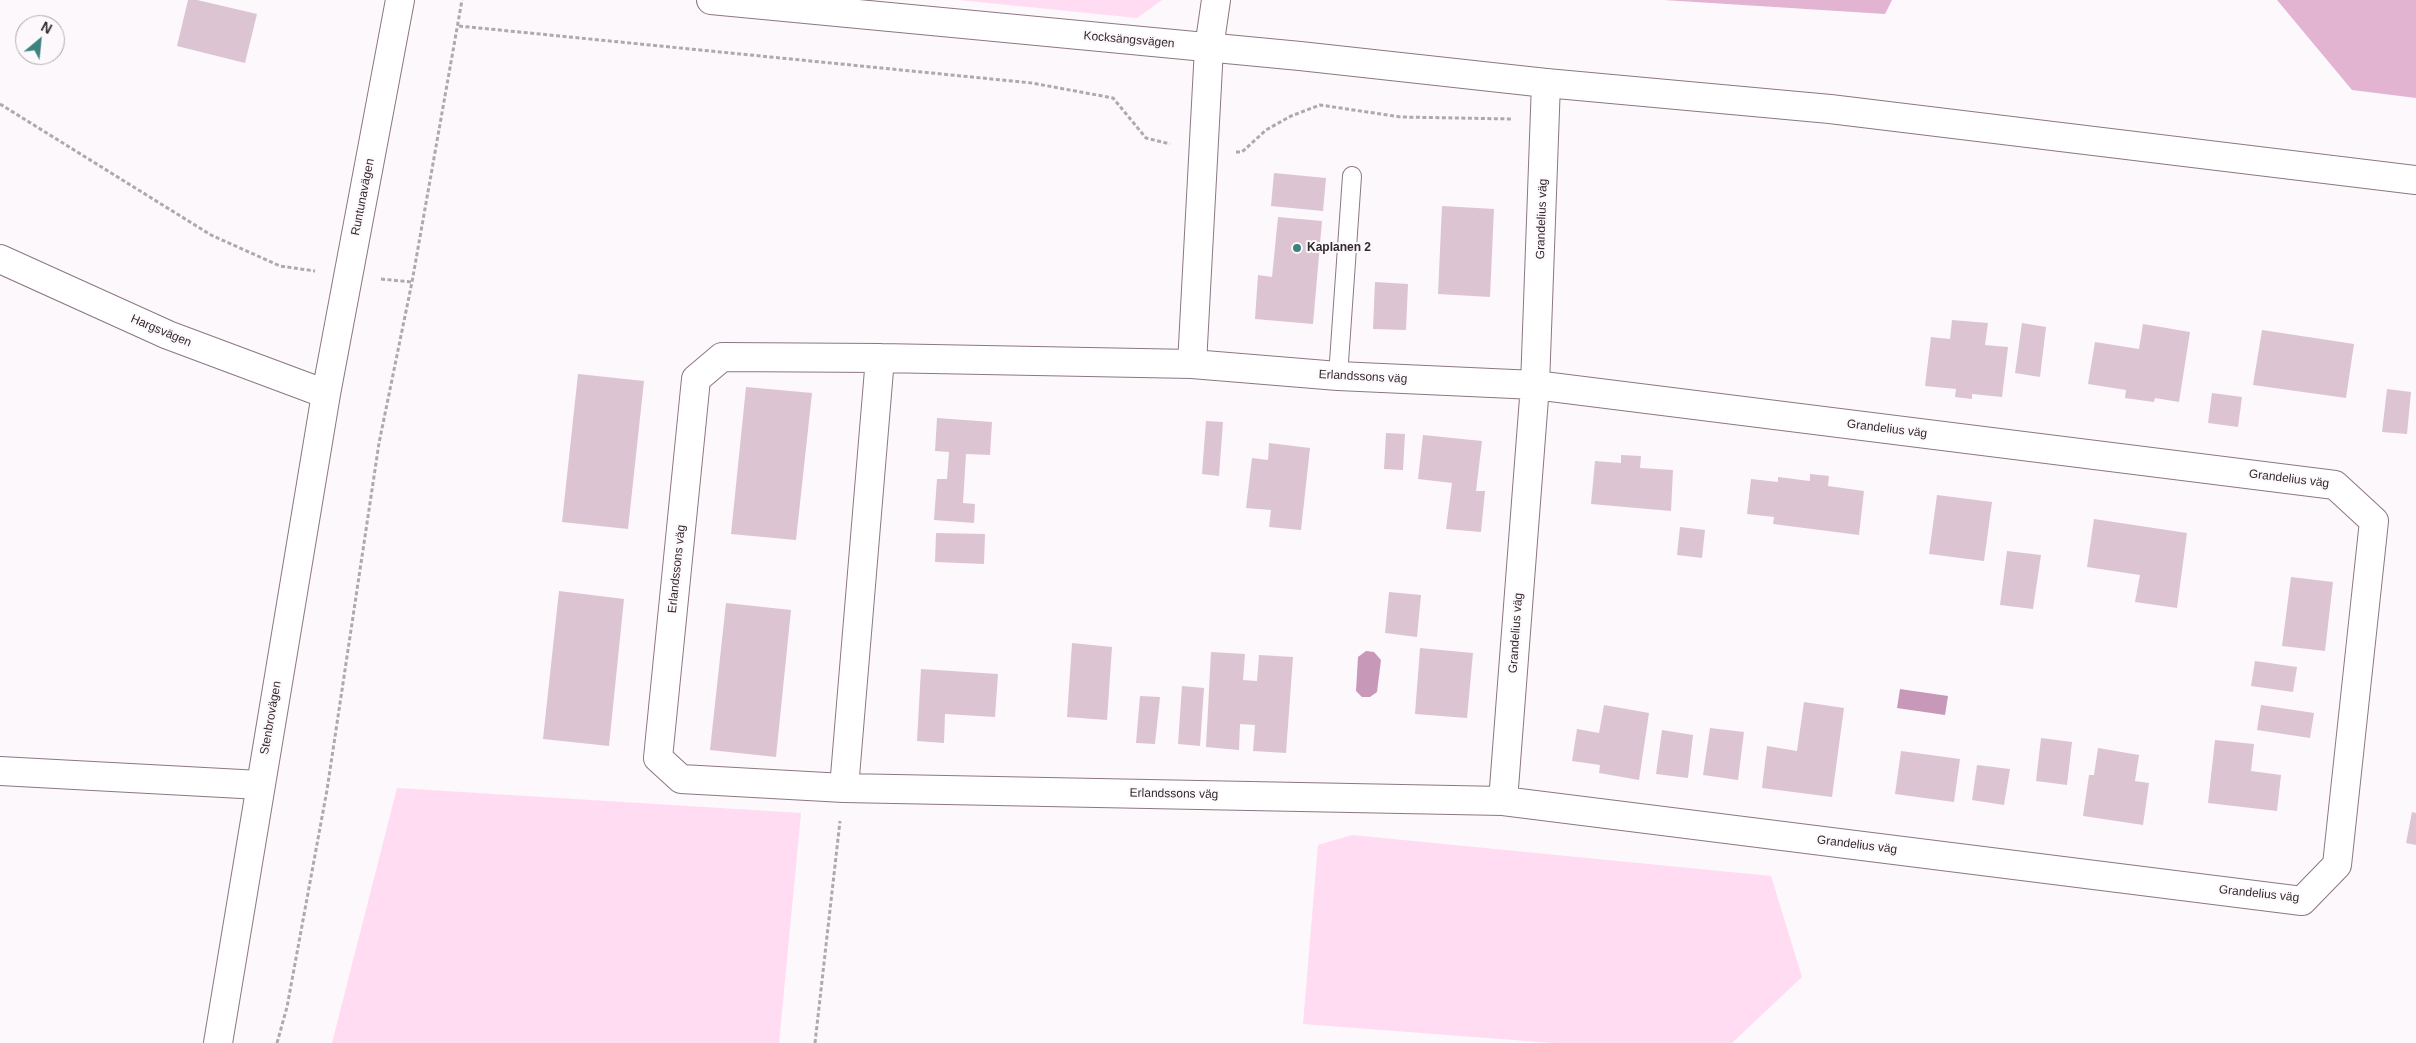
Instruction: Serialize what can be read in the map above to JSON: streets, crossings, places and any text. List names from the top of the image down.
{
  "streets": {
    "street": [
      "Kocksängsvägen",
      "Runtunavägen",
      "Grandelius väg",
      "Hargsvägen",
      "Erlandssons väg",
      "Stenbrovägen"
    ]
  },
  "crossings": [
    ["Kocksängsvägen", "Grandelius väg"],
    ["Runtunavägen", "Hargsvägen"],
    ["Runtunavägen", "Stenbrovägen"],
    ["Grandelius väg", "Erlandssons väg"],
    ["Hargsvägen", "Stenbrovägen"]
  ],
  "places": ["Kaplanen 2"],
  "north": "top right"
}
